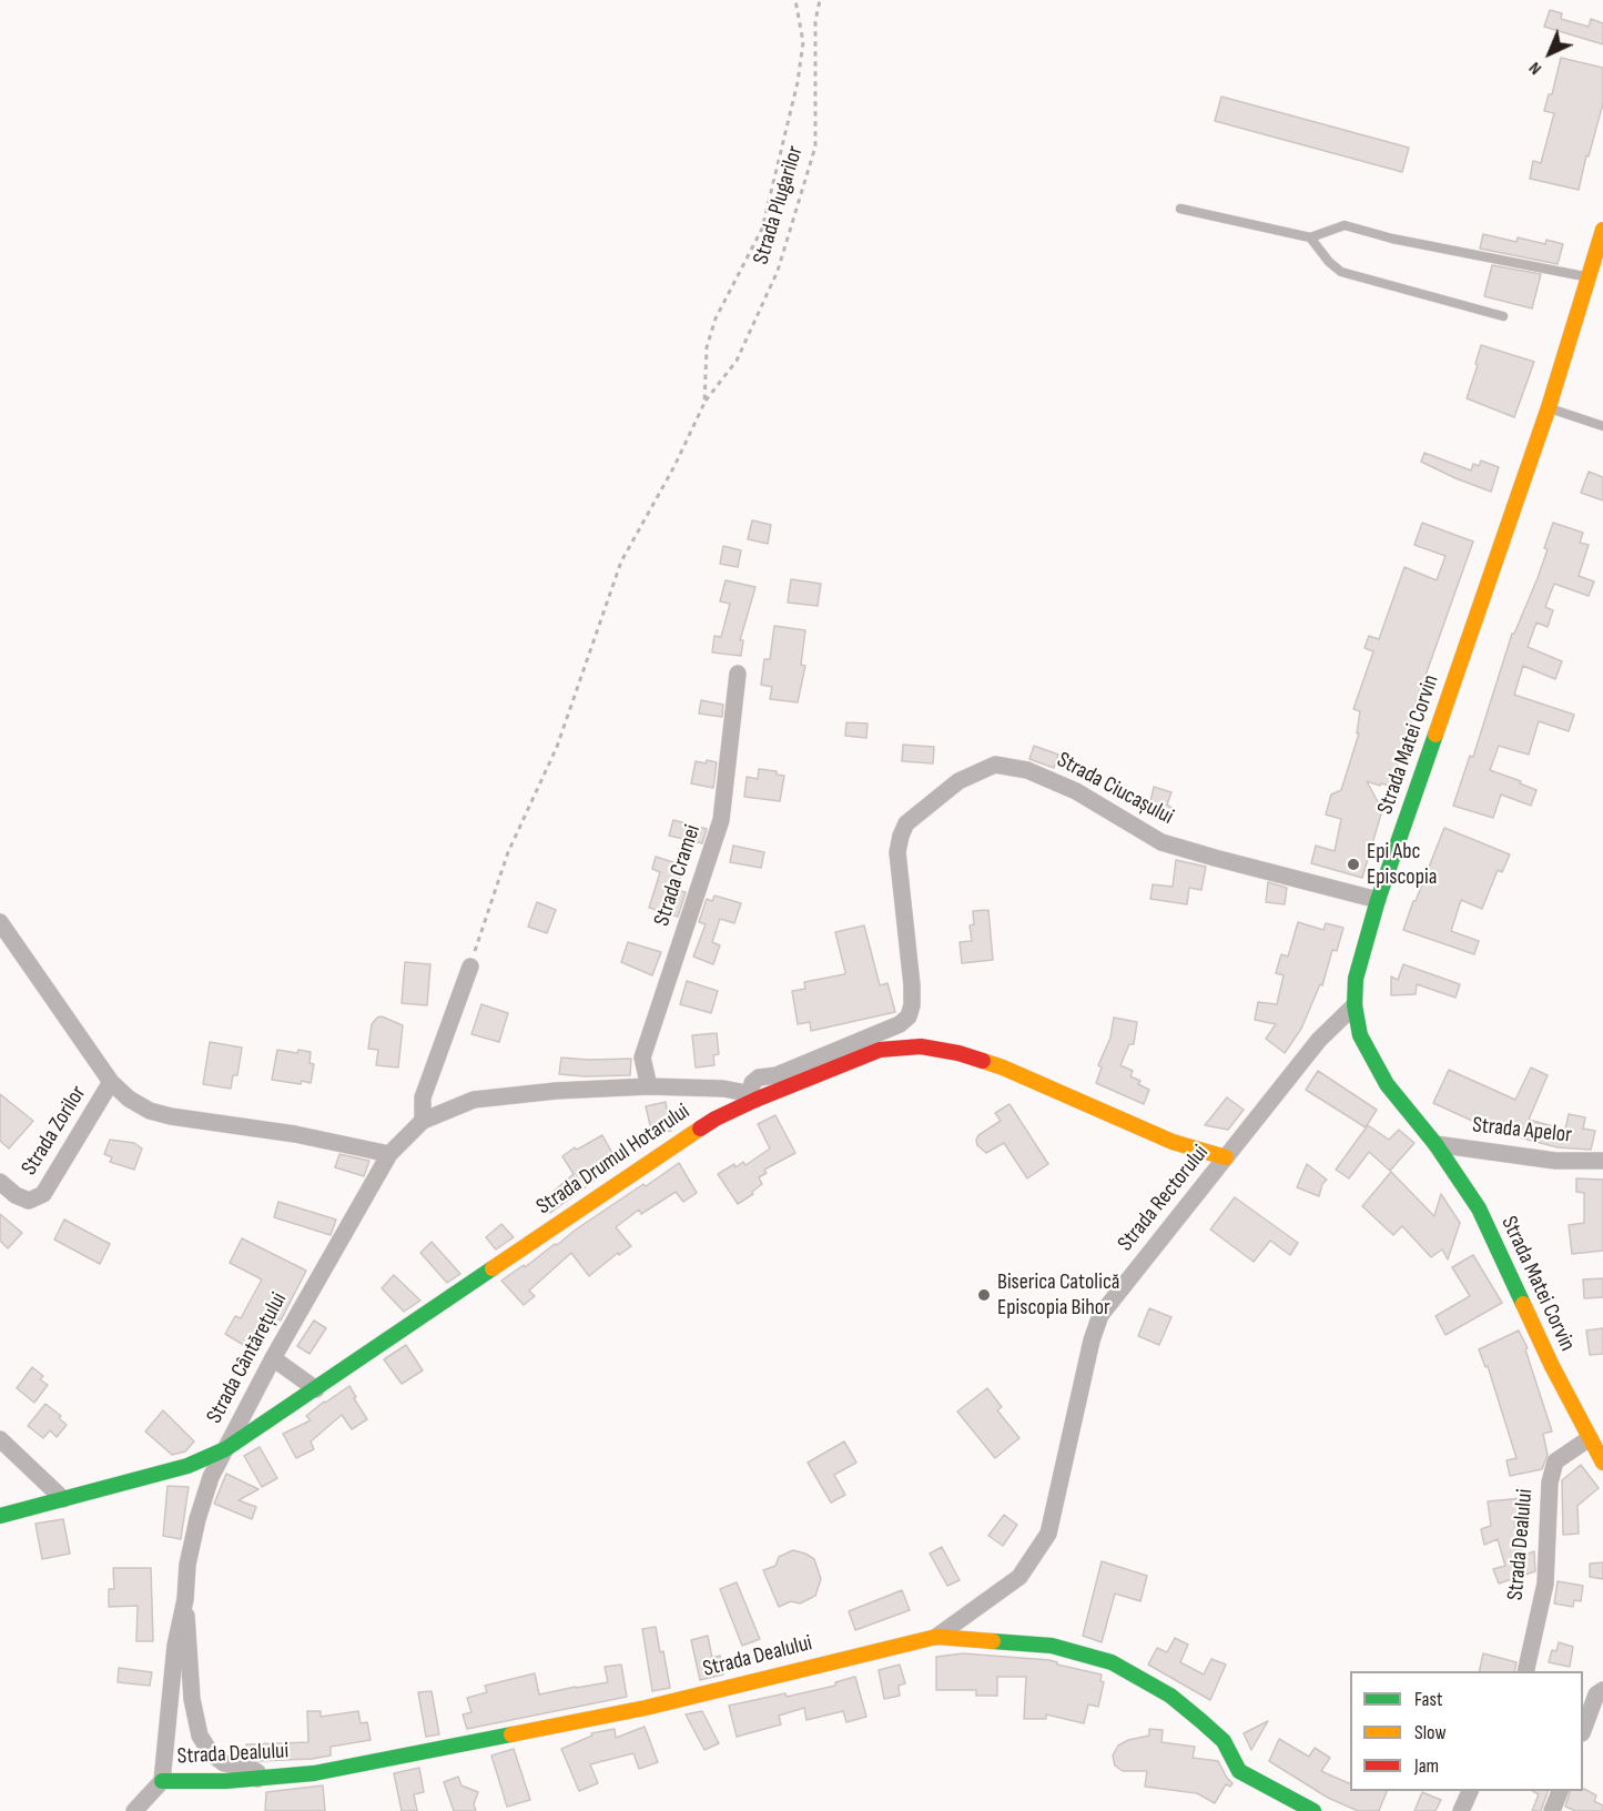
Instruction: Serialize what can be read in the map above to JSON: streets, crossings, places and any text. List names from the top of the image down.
{
  "streets": {
    "street": [
      "Strada Matei Corvin",
      "Strada Ciucașului",
      "Strada Cramei",
      "Strada Zorilor",
      "Strada Apelor",
      "Strada Drumul Hotarului",
      "Strada Rectorului",
      "Strada Cântărețului",
      "Strada Dealului"
    ],
    "path": ["Strada Plugarilor"]
  },
  "crossings": [
    ["Strada Matei Corvin", "Strada Ciucașului"],
    ["Strada Matei Corvin", "Strada Apelor"],
    ["Strada Matei Corvin", "Strada Rectorului"],
    ["Strada Matei Corvin", "Strada Dealului"],
    ["Strada Ciucașului", "Strada Drumul Hotarului"],
    ["Strada Ciucașului", "Strada Cântărețului"],
    ["Strada Cramei", "Strada Cântărețului"],
    ["Strada Drumul Hotarului", "Strada Rectorului"],
    ["Strada Drumul Hotarului", "Strada Cântărețului"],
    ["Strada Rectorului", "Strada Dealului"],
    ["Strada Cântărețului", "Strada Dealului"]
  ],
  "places": ["Epi Abc Episcopia", "Biserica Catolică Episcopia Bihor"],
  "legend": ["Fast", "Slow", "Jam"],
  "north": "bottom left"
}
